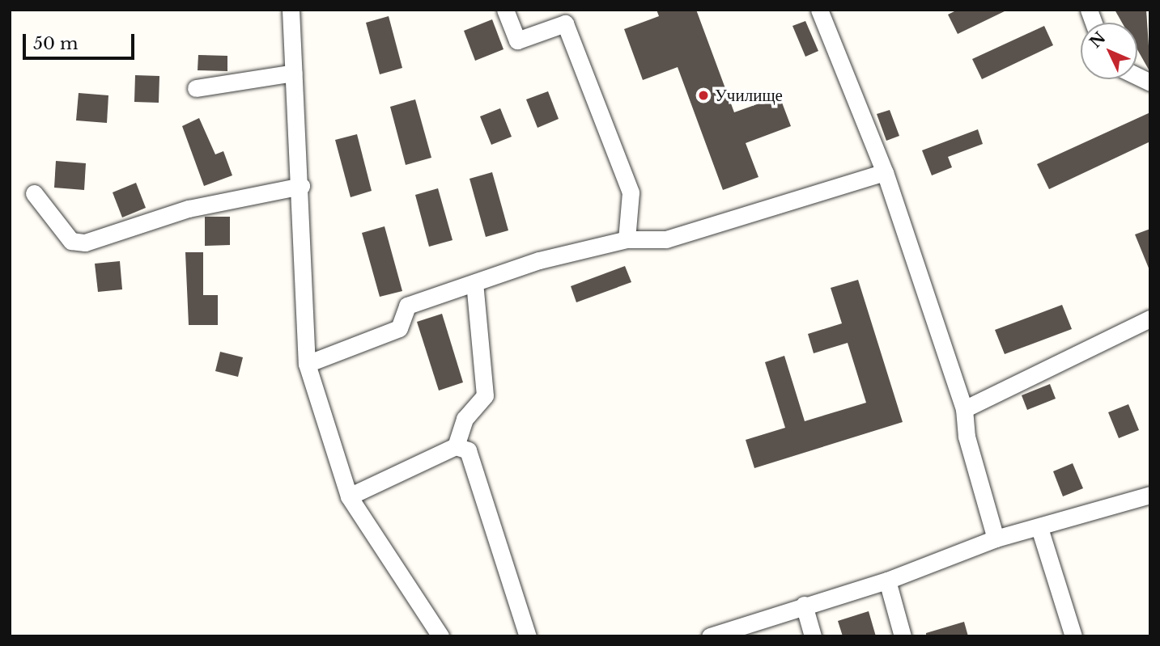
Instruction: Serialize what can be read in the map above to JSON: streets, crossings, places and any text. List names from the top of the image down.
{
  "places": ["Училище"],
  "scale_bar": "50 m",
  "north": "top left"
}
